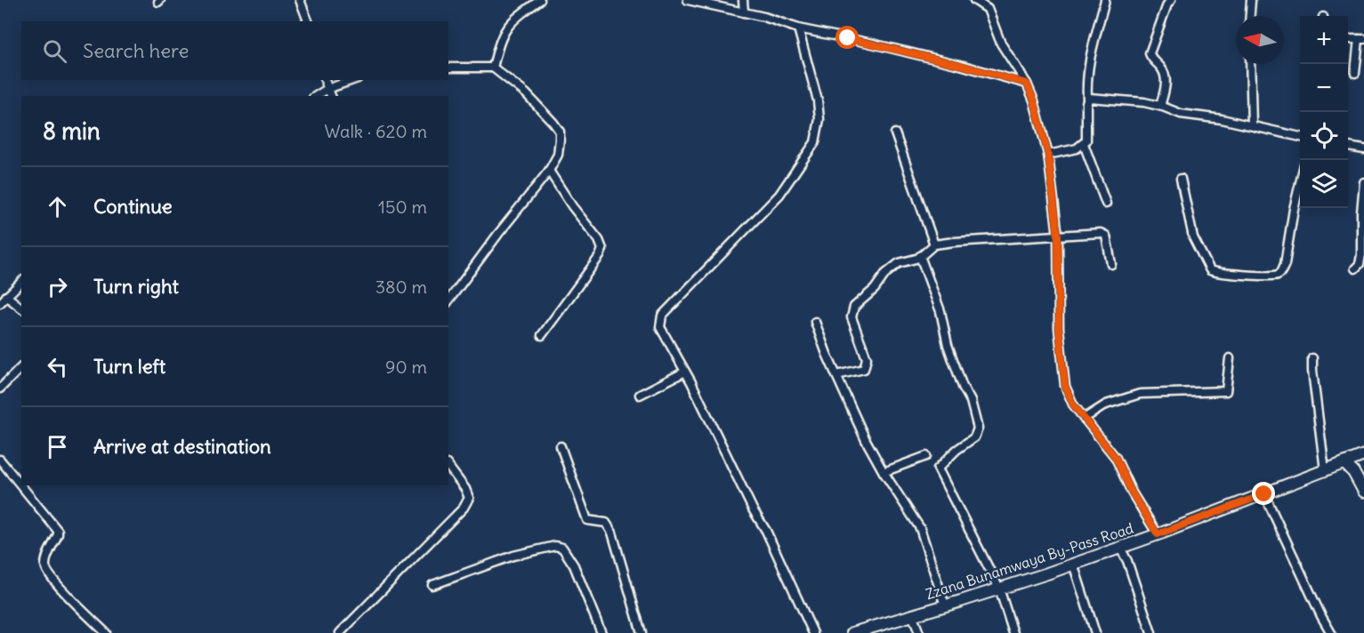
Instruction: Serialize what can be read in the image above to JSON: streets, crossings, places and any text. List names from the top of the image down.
{
  "streets": {
    "street": ["Zzana Bunamwaya By-Pass Road"]
  },
  "north": "left",
  "page": {
    "map_buttons": ["+", "−"],
    "search": "Search here",
    "heading": ["8 min", "Walk · 620 m"],
    "list": [
      ["Continue", "150 m"],
      ["Turn right", "380 m"],
      ["Turn left", "90 m"],
      "Arrive at destination"
    ]
  }
}
